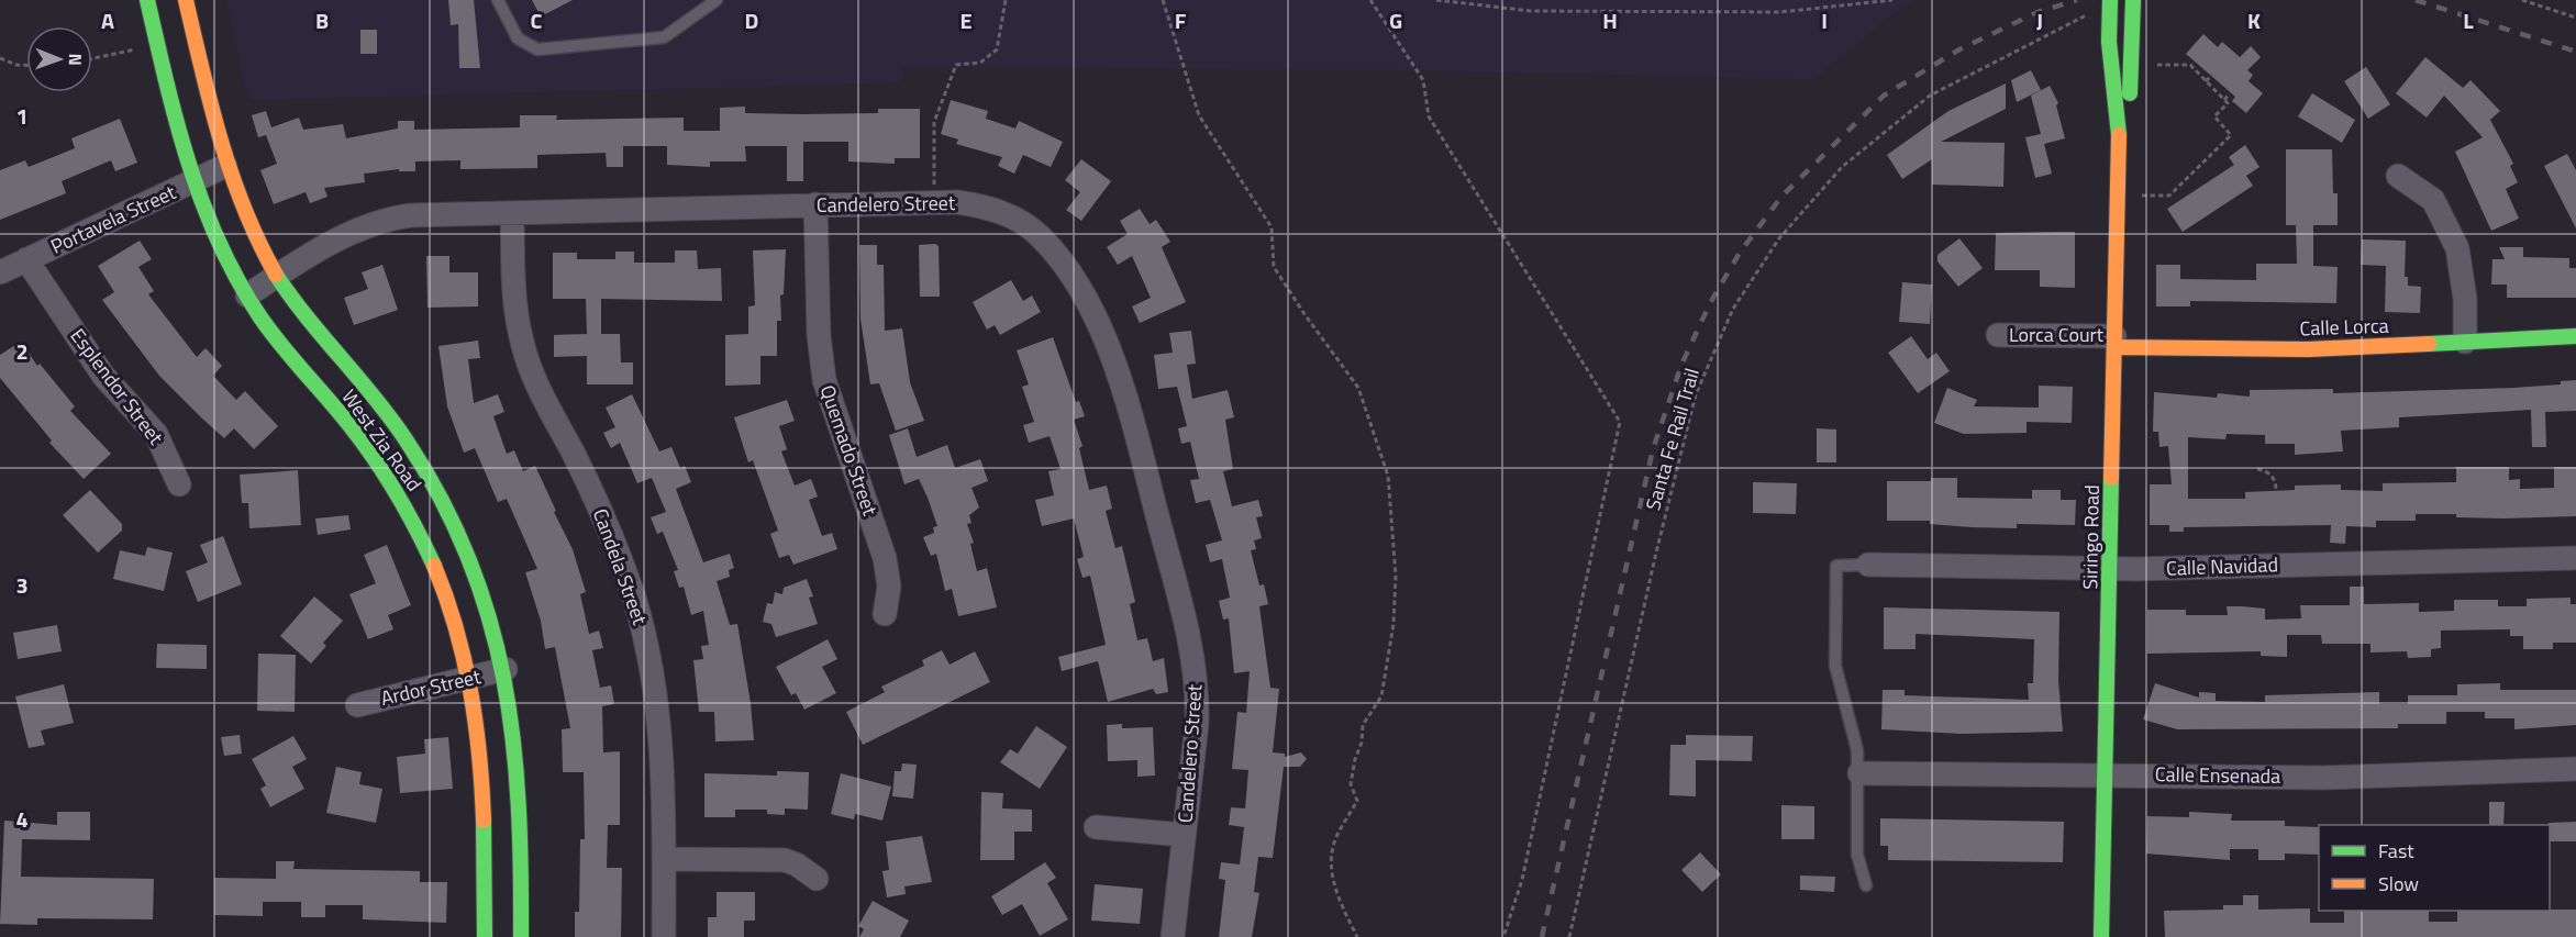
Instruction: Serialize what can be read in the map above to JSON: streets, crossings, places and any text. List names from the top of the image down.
{
  "streets": {
    "main road": ["Calle Lorca", "West Zia Road", "Siringo Road"],
    "street": [
      "Candelero Street",
      "Portavela Street",
      "Lorca Court",
      "Esplendor Street",
      "Quemado Street",
      "Candela Street",
      "Calle Navidad",
      "Ardor Street",
      "Calle Ensenada"
    ],
    "path": ["Santa Fe Rail Trail"]
  },
  "crossings": [
    ["Candelero Street", "West Zia Road"],
    ["Candelero Street", "Quemado Street"],
    ["Candelero Street", "Candela Street"],
    ["Portavela Street", "Esplendor Street"],
    ["Portavela Street", "West Zia Road"],
    ["Calle Lorca", "Lorca Court"],
    ["Calle Lorca", "Siringo Road"],
    ["Lorca Court", "Siringo Road"],
    ["West Zia Road", "Ardor Street"],
    ["Siringo Road", "Calle Navidad"],
    ["Siringo Road", "Calle Ensenada"]
  ],
  "legend": ["Fast", "Slow"],
  "north": "right",
  "grid": {
    "columns": [
      "A",
      "B",
      "C",
      "D",
      "E",
      "F",
      "G",
      "H",
      "I",
      "J",
      "K",
      "L"
    ],
    "rows": [
      "1",
      "2",
      "3",
      "4"
    ]
  }
}
